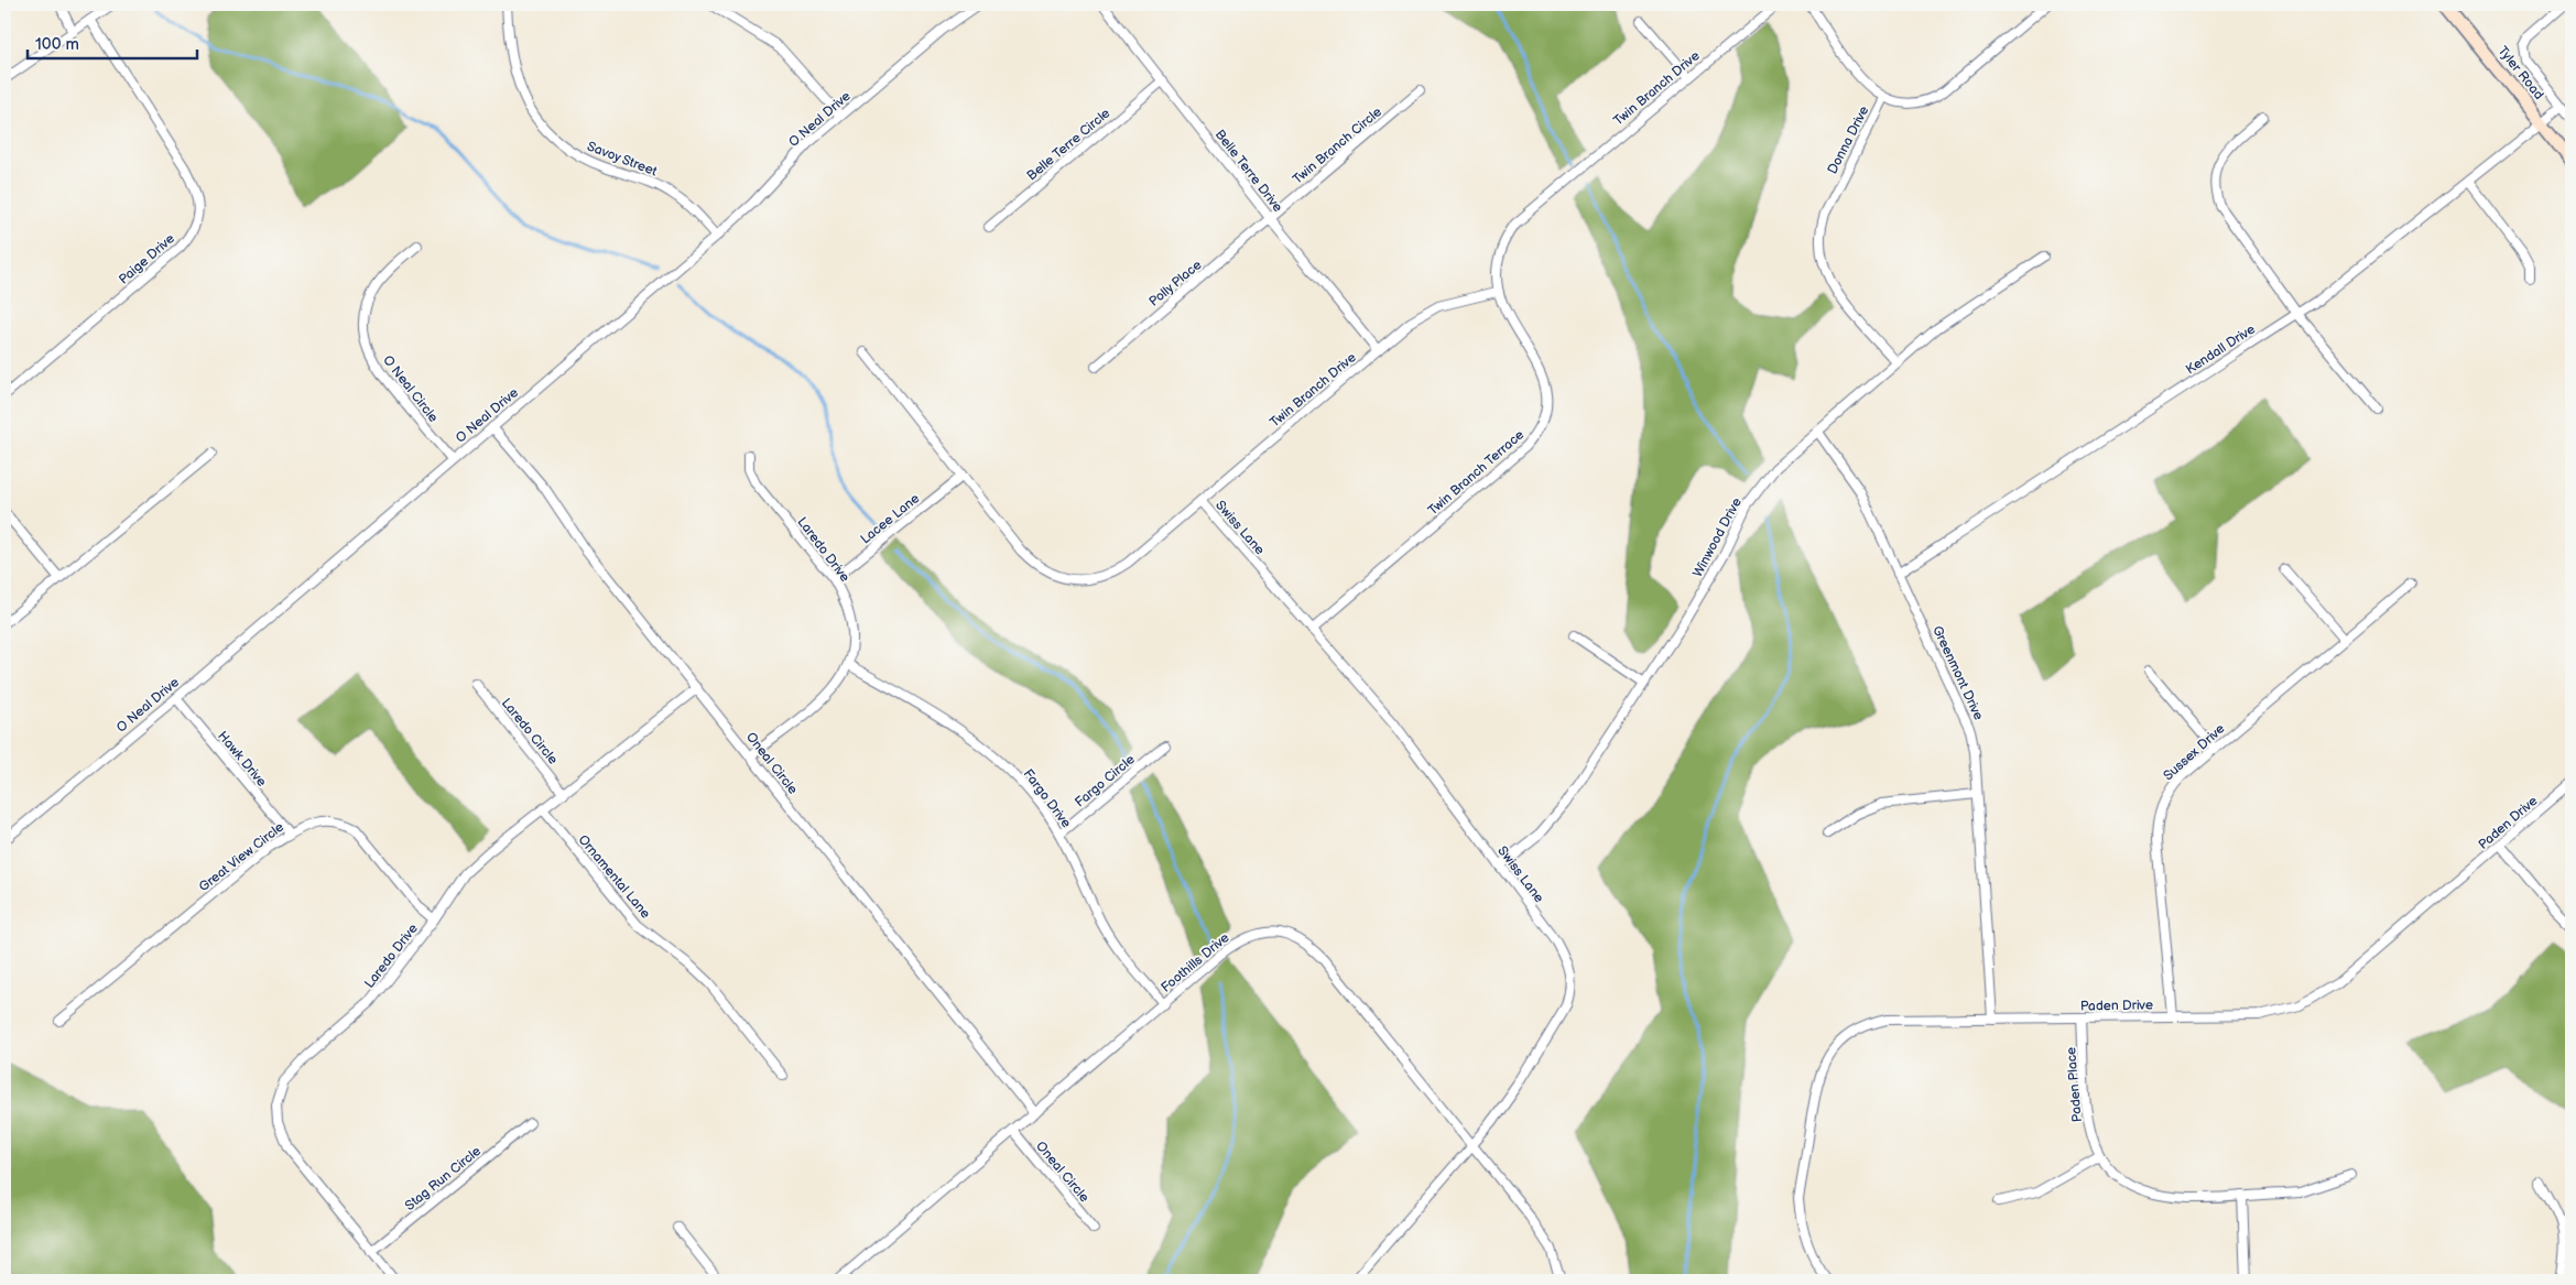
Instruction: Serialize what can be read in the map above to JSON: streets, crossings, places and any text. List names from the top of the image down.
{
  "streets": {
    "street": [
      "Tyler Road",
      "Twin Branch Drive",
      "O Neal Drive",
      "Donna Drive",
      "Belle Terre Circle",
      "Twin Branch Circle",
      "Savoy Street",
      "Belle Terre Drive",
      "Paige Drive",
      "Polly Place",
      "Kendall Drive",
      "O Neal Circle",
      "Twin Branch Terrace",
      "Lacee Lane",
      "Swiss Lane",
      "Winwood Drive",
      "Laredo Drive",
      "Greenmont Drive",
      "Laredo Circle",
      "Sussex Drive",
      "Hawk Drive",
      "Oneal Circle",
      "Fargo Circle",
      "Fargo Drive",
      "Paden Drive",
      "Great View Circle",
      "Ornamental Lane",
      "Foothills Drive",
      "Paden Place",
      "Stag Run Circle"
    ]
  },
  "crossings": [
    ["Tyler Road", "Kendall Drive"],
    ["Twin Branch Drive", "Belle Terre Drive"],
    ["Twin Branch Drive", "Twin Branch Terrace"],
    ["Twin Branch Drive", "Lacee Lane"],
    ["Twin Branch Drive", "Swiss Lane"],
    ["O Neal Drive", "Savoy Street"],
    ["O Neal Drive", "O Neal Circle"],
    ["O Neal Drive", "Hawk Drive"],
    ["O Neal Drive", "Oneal Circle"],
    ["Donna Drive", "Winwood Drive"],
    ["Belle Terre Circle", "Belle Terre Drive"],
    ["Twin Branch Circle", "Belle Terre Drive"],
    ["Twin Branch Circle", "Polly Place"],
    ["Belle Terre Drive", "Polly Place"],
    ["Kendall Drive", "Greenmont Drive"],
    ["Twin Branch Terrace", "Swiss Lane"],
    ["Lacee Lane", "Laredo Drive"],
    ["Swiss Lane", "Winwood Drive"],
    ["Swiss Lane", "Foothills Drive"],
    ["Winwood Drive", "Greenmont Drive"],
    ["Laredo Drive", "Laredo Circle"],
    ["Laredo Drive", "Oneal Circle"],
    ["Laredo Drive", "Fargo Drive"],
    ["Laredo Drive", "Great View Circle"],
    ["Laredo Drive", "Ornamental Lane"],
    ["Laredo Drive", "Stag Run Circle"],
    ["Greenmont Drive", "Paden Drive"],
    ["Sussex Drive", "Paden Drive"],
    ["Hawk Drive", "Great View Circle"],
    ["Oneal Circle", "Foothills Drive"],
    ["Fargo Circle", "Fargo Drive"],
    ["Fargo Drive", "Foothills Drive"],
    ["Paden Drive", "Paden Place"]
  ],
  "scale_bar": "100 m"
}
